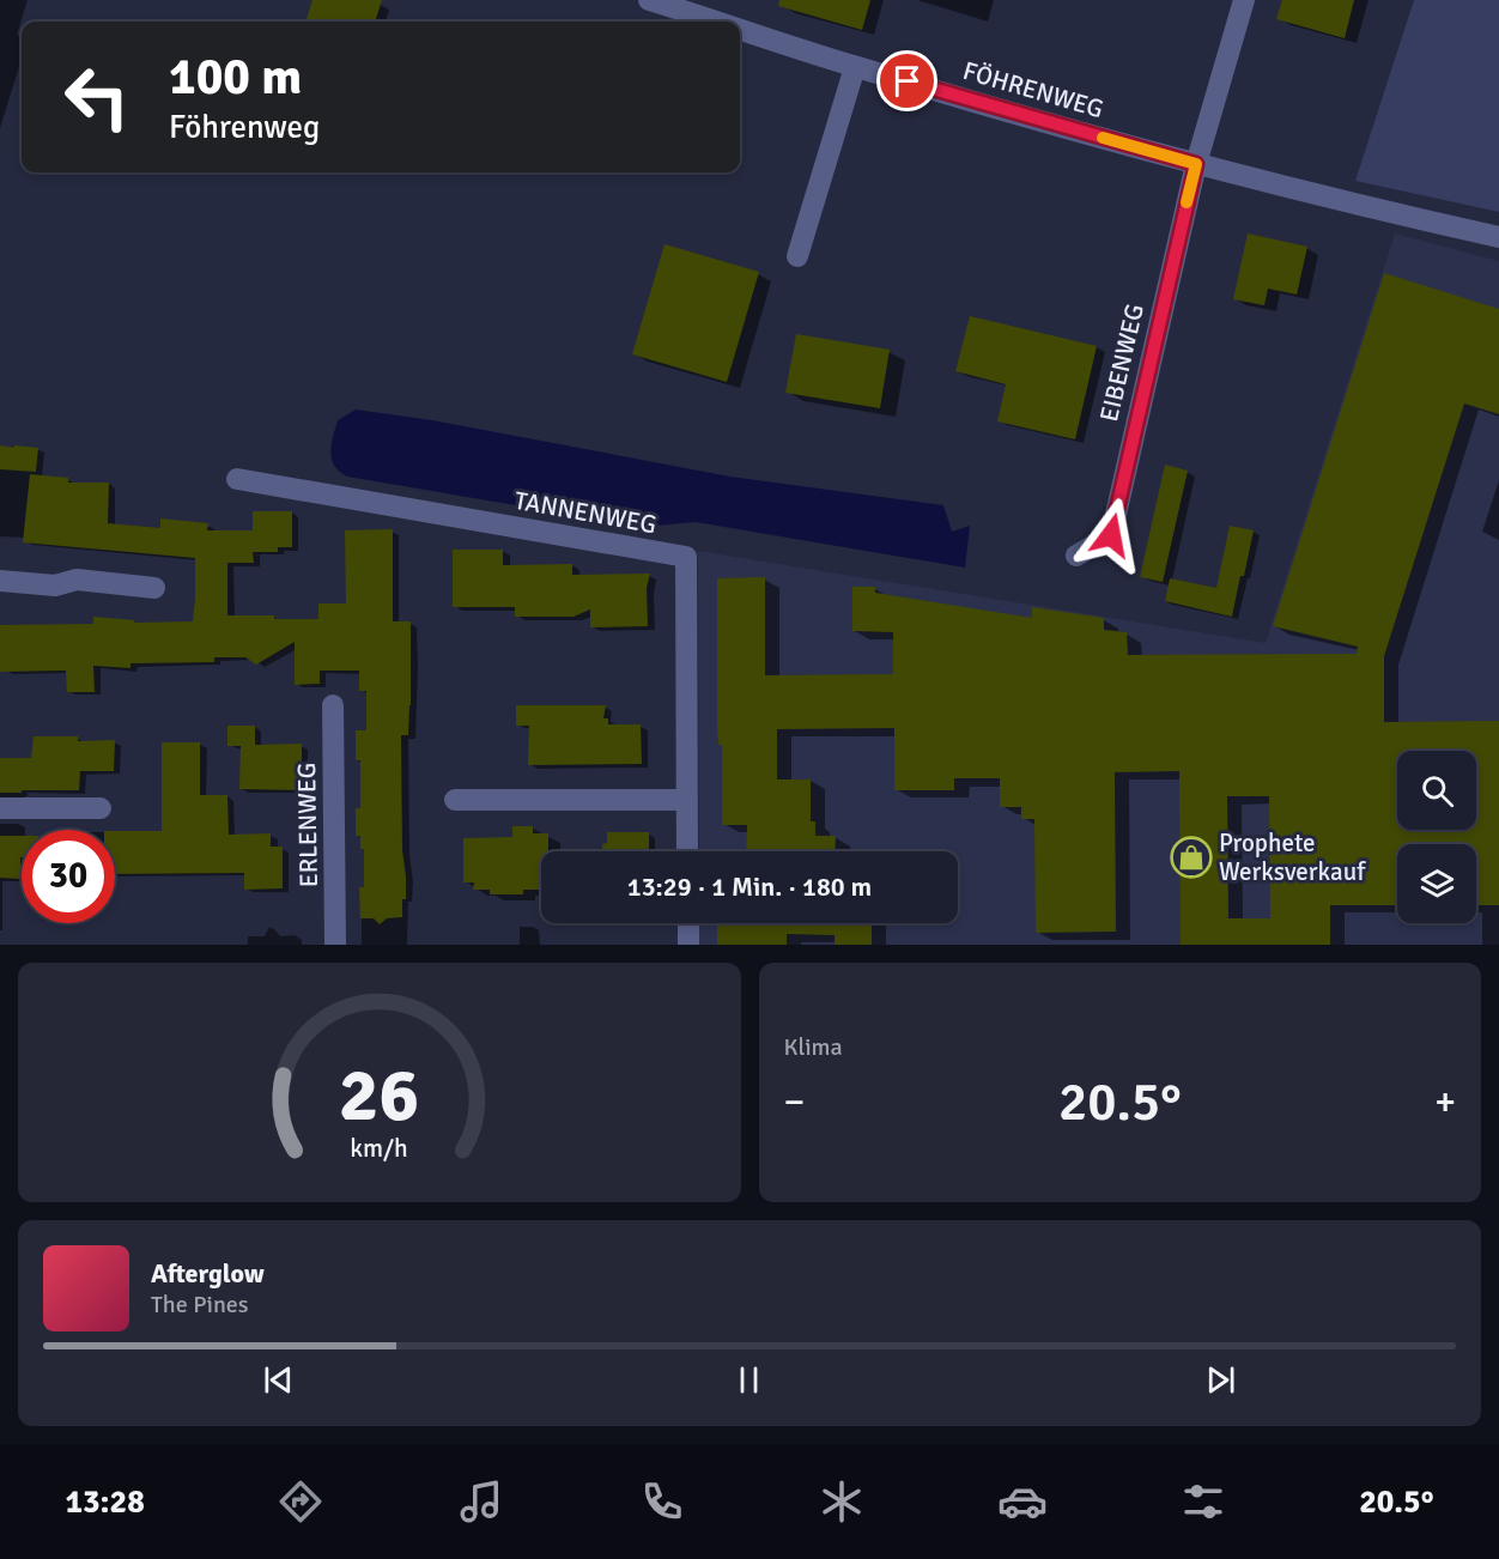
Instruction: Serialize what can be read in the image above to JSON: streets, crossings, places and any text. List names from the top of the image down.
{
  "streets": {
    "street": [
      "FÖHRENWEG",
      "EIBENWEG",
      "TANNENWEG",
      "ERLENWEG"
    ]
  },
  "crossings": [
    ["FÖHRENWEG", "EIBENWEG"]
  ],
  "places": {
    "shop": ["Prophete Werksverkauf"]
  },
  "page": {
    "turn": ["100 m", "Föhrenweg"],
    "limit": "30",
    "trip": "13:29 · 1 Min. · 180 m",
    "tile": "Klima",
    "heat": ["−", "20.5°", "+"],
    "song": ["Afterglow", "The Pines"],
    "tabs": ["13:28", "20.5°"],
    "gauge": ["26", "km/h"]
  }
}
